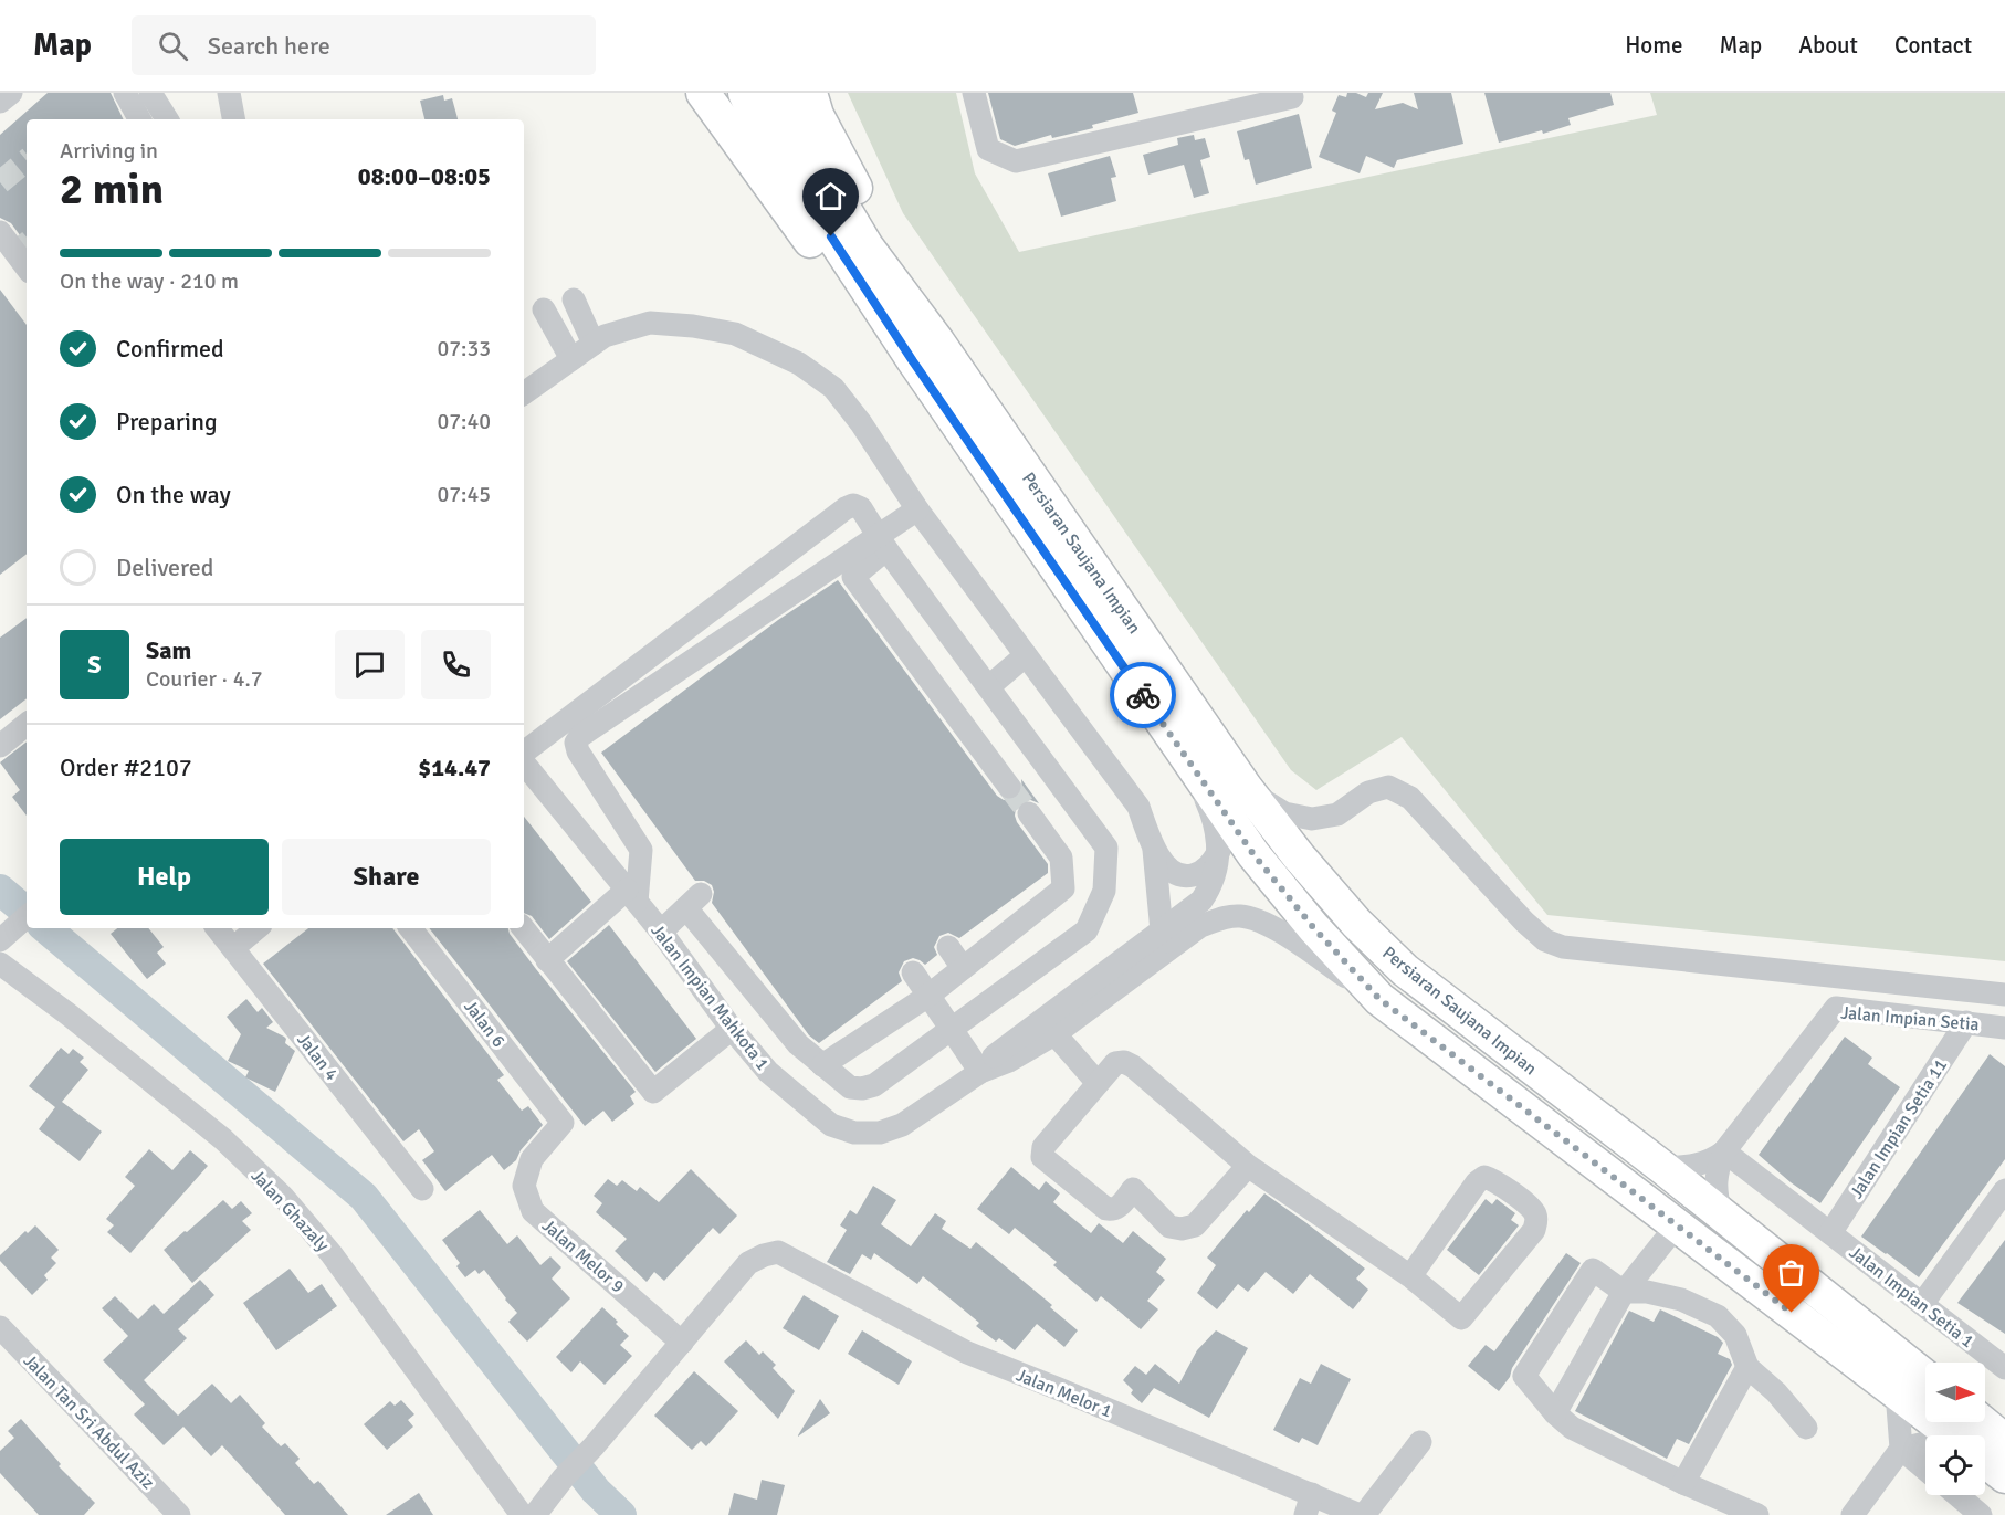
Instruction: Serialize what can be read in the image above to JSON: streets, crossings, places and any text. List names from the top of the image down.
{
  "streets": {
    "highway": ["Persiaran Saujana Impian"],
    "street": [
      "Jalan Impian Mahkota 1",
      "Jalan Impian Setia",
      "Jalan 6",
      "Jalan 4",
      "Jalan Impian Setia 11",
      "Jalan Ghazaly",
      "Jalan Melor 9",
      "Jalan Impian Setia 1",
      "Jalan Melor 1",
      "Jalan Tan Sri Abdul Aziz"
    ]
  },
  "crossings": [
    ["Persiaran Saujana Impian", "Jalan Impian Setia"],
    ["Jalan Impian Setia", "Jalan Impian Setia 11"],
    ["Jalan Impian Setia", "Jalan Impian Setia 1"],
    ["Jalan 6", "Jalan Melor 9"],
    ["Jalan Impian Setia 11", "Jalan Impian Setia 1"],
    ["Jalan Melor 9", "Jalan Melor 1"]
  ],
  "north": "right",
  "page": {
    "header": "Map",
    "search": "Search here",
    "nav": [
      "Home",
      "Map",
      "About",
      "Contact"
    ],
    "heading": ["2 min", "Arriving in", "08:00–08:05"],
    "panel": [
      "Sam",
      "Courier · 4.7",
      "Order #2107",
      "$14.47"
    ],
    "bar": "On the way · 210 m",
    "list": [
      ["Confirmed", "07:33"],
      ["Preparing", "07:40"],
      ["On the way", "07:45"],
      "Delivered"
    ],
    "round": "S",
    "buttons": ["Help", "Share"]
  }
}
